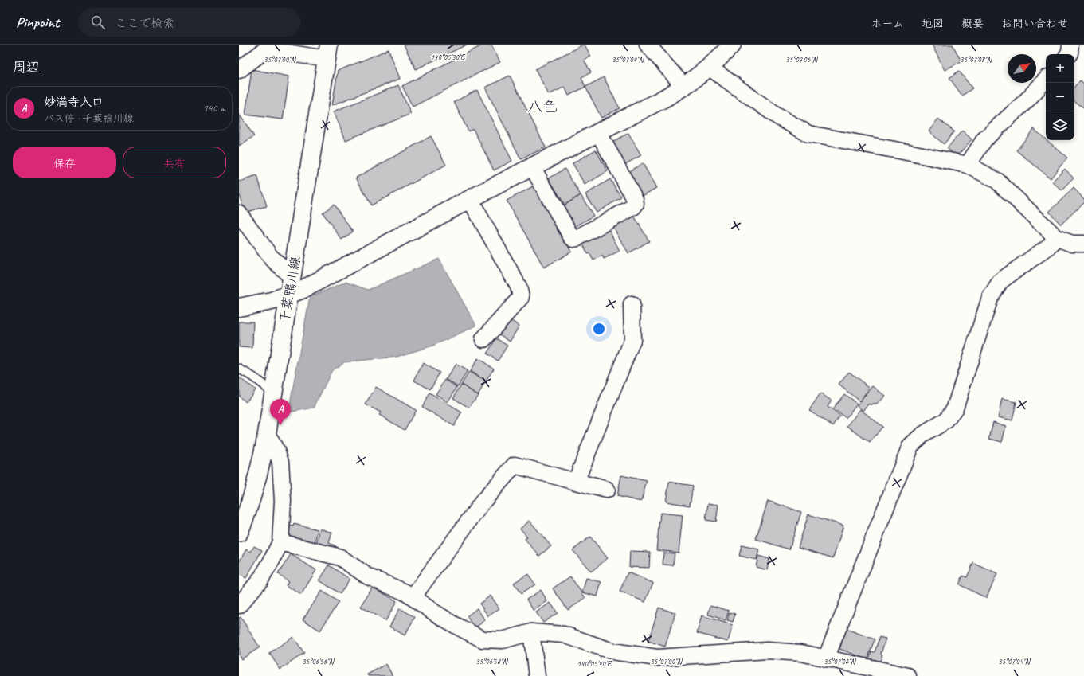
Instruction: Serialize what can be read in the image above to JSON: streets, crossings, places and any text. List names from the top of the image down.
{
  "streets": {
    "street": ["千葉鴨川線"]
  },
  "districts": ["八色"],
  "north": "top right",
  "page": {
    "header": "Pinpoint",
    "search": "ここで検索",
    "nav": [
      "ホーム",
      "地図",
      "概要",
      "お問い合わせ"
    ],
    "heading": "周辺",
    "map_buttons": ["+", "−"],
    "list": [
      {
        "mark": "A",
        "name": "妙満寺入口",
        "note": "バス停 · 千葉鴨川線",
        "value": "140 m"
      }
    ],
    "buttons": ["保存", "共有"],
    "pins": "A"
  },
  "coordinates": [
    "140°05'30\"E",
    "35°07'00\"N",
    "35°07'04\"N",
    "35°07'06\"N",
    "35°07'08\"N",
    "35°06'56\"N",
    "35°06'58\"N",
    "35°07'02\"N",
    "140°05'40\"E"
  ]
}
